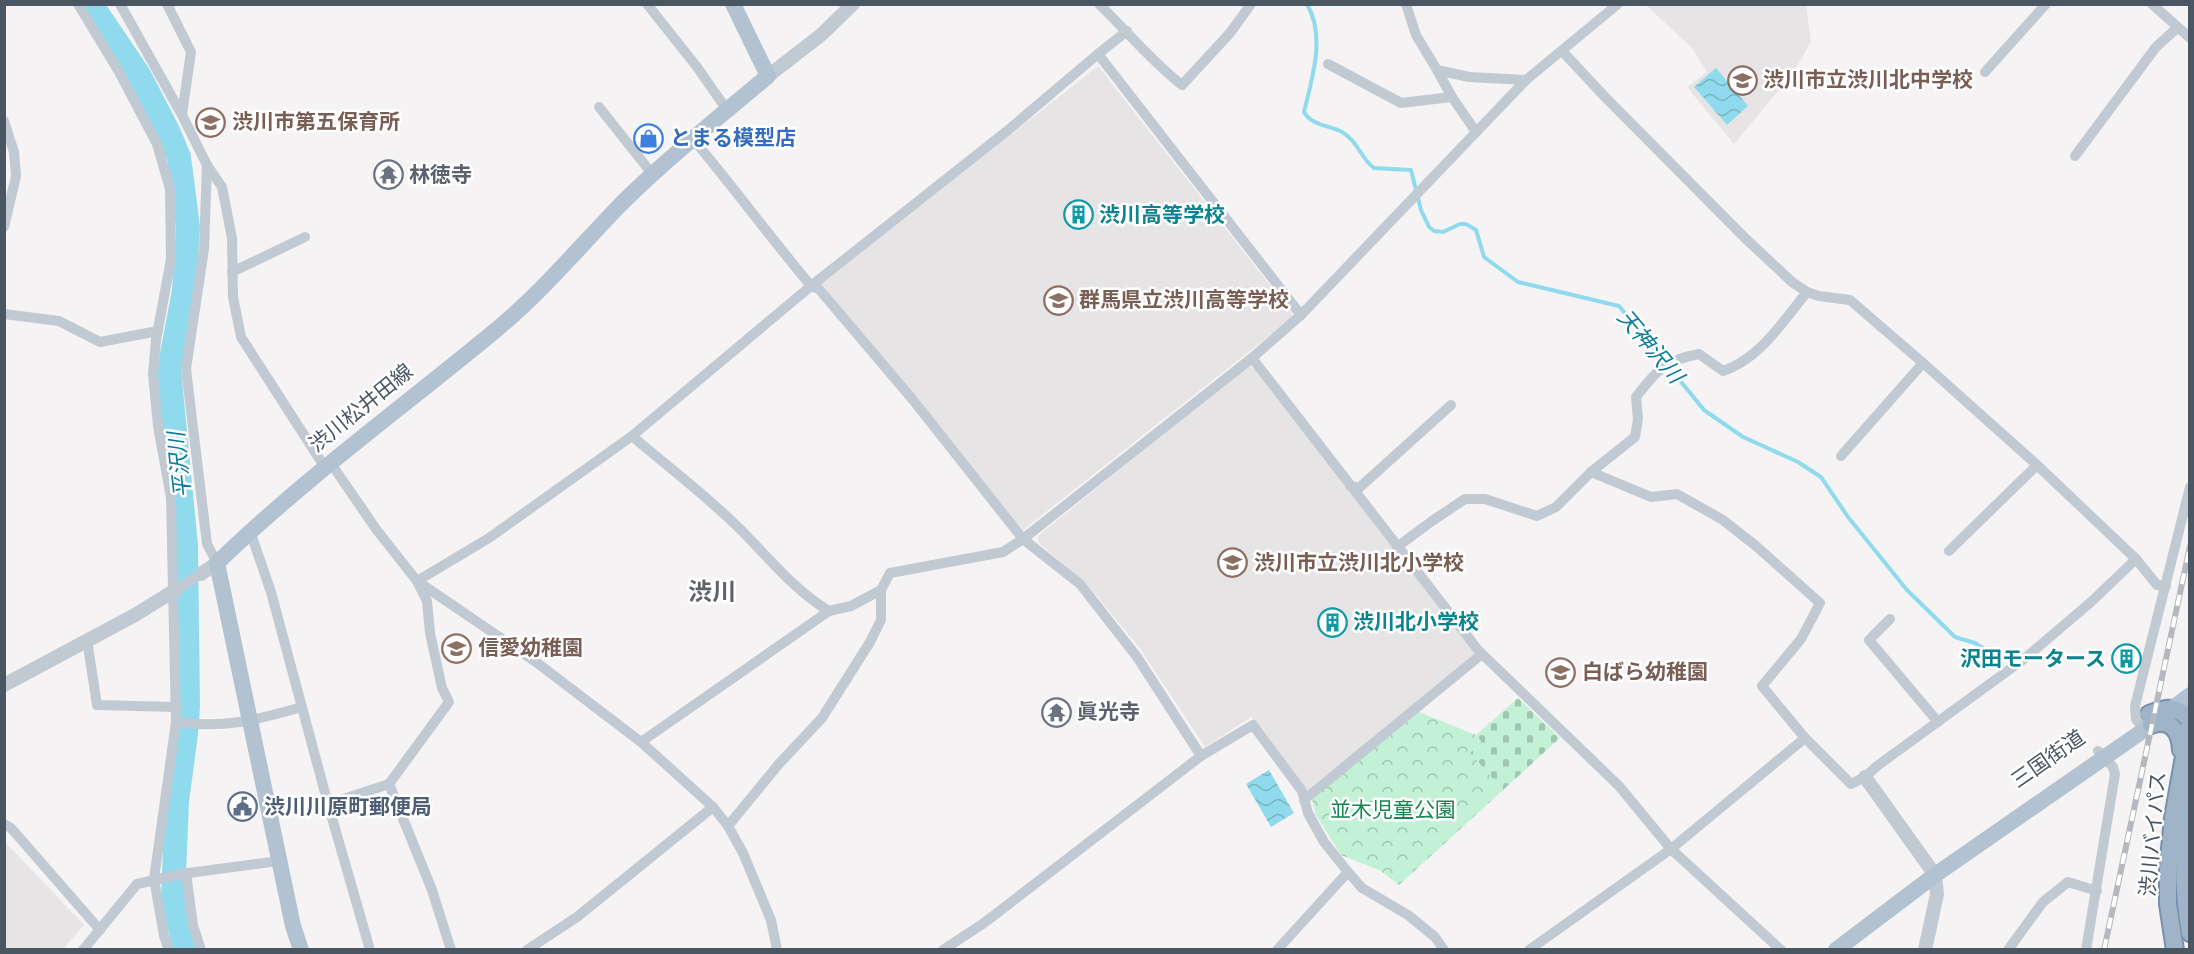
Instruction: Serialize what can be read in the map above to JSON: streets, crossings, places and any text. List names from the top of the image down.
{
  "streets": {
    "highway": ["渋川バイパス"],
    "main road": ["渋川松井田線", "三国街道"]
  },
  "districts": ["渋川"],
  "water": ["天神沢川", "平沢川"],
  "parks": ["並木児童公園"],
  "places": {
    "school or university": [
      "渋川市立渋川北中学校",
      "渋川市第五保育所",
      "群馬県立渋川高等学校",
      "渋川市立渋川北小学校",
      "信愛幼稚園",
      "白ばら幼稚園"
    ],
    "shop": ["とまる模型店"],
    "temple": ["林徳寺", "眞光寺"],
    "building": ["渋川高等学校", "渋川北小学校", "沢田モータース"],
    "public building": ["渋川川原町郵便局"]
  }
}
